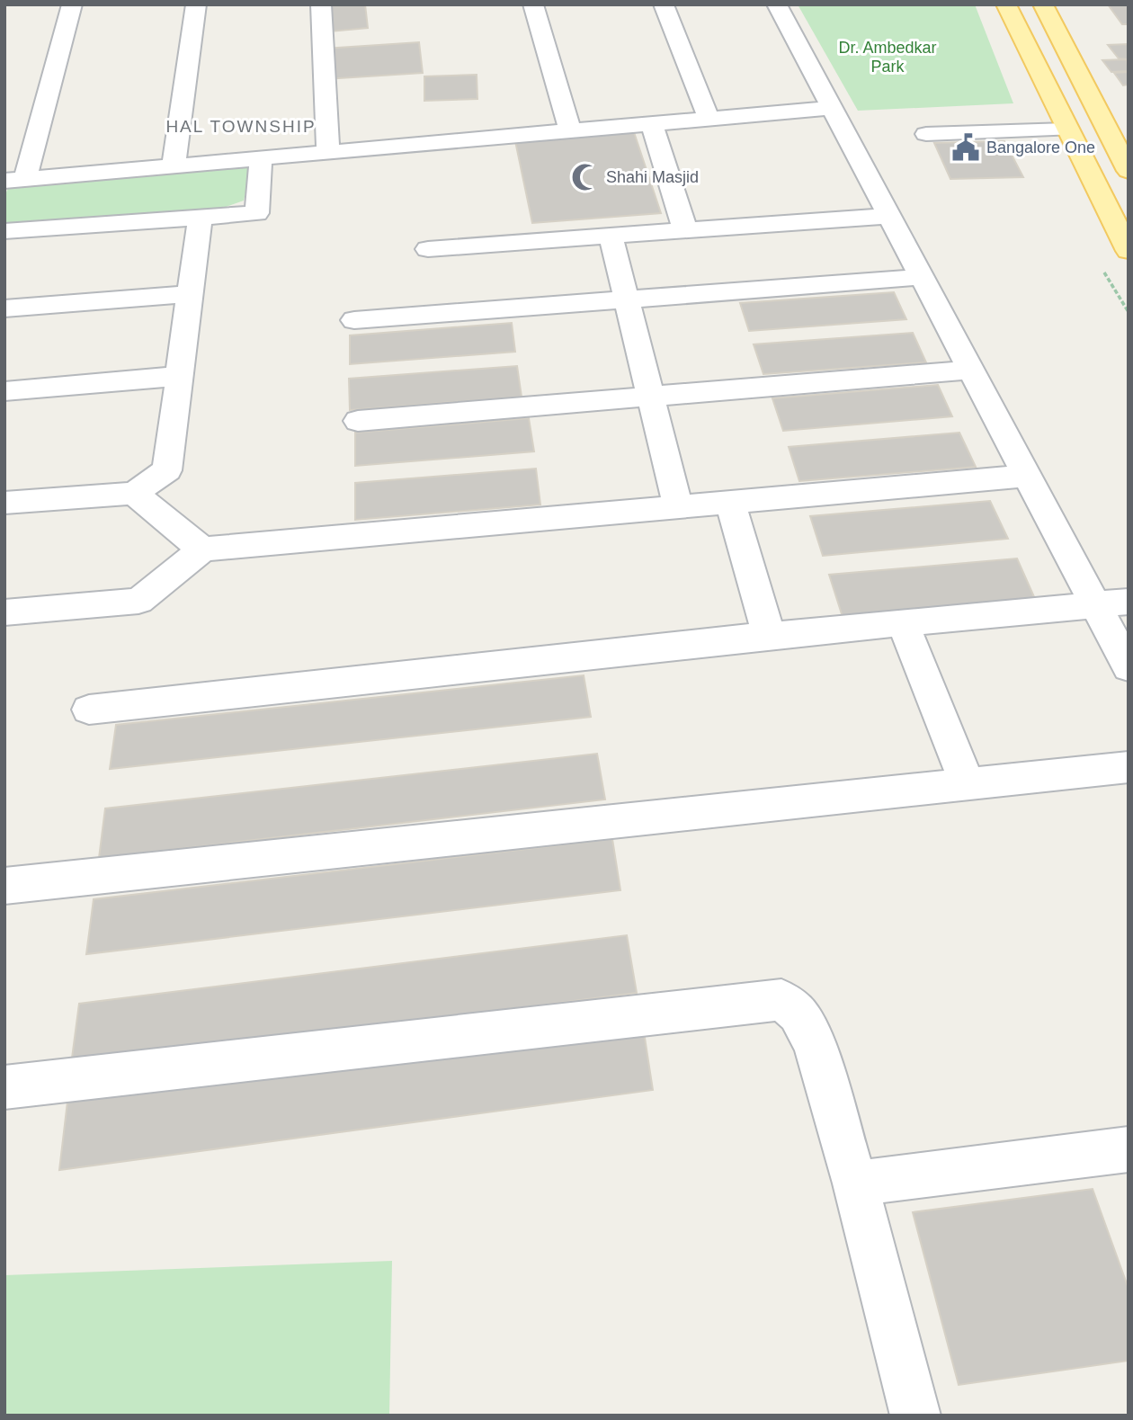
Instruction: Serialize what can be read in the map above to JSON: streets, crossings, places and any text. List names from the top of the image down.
{
  "districts": ["HAL TOWNSHIP"],
  "parks": ["Dr. Ambedkar Park"],
  "places": {
    "public building": ["Bangalore One"],
    "mosque": ["Shahi Masjid"]
  }
}
